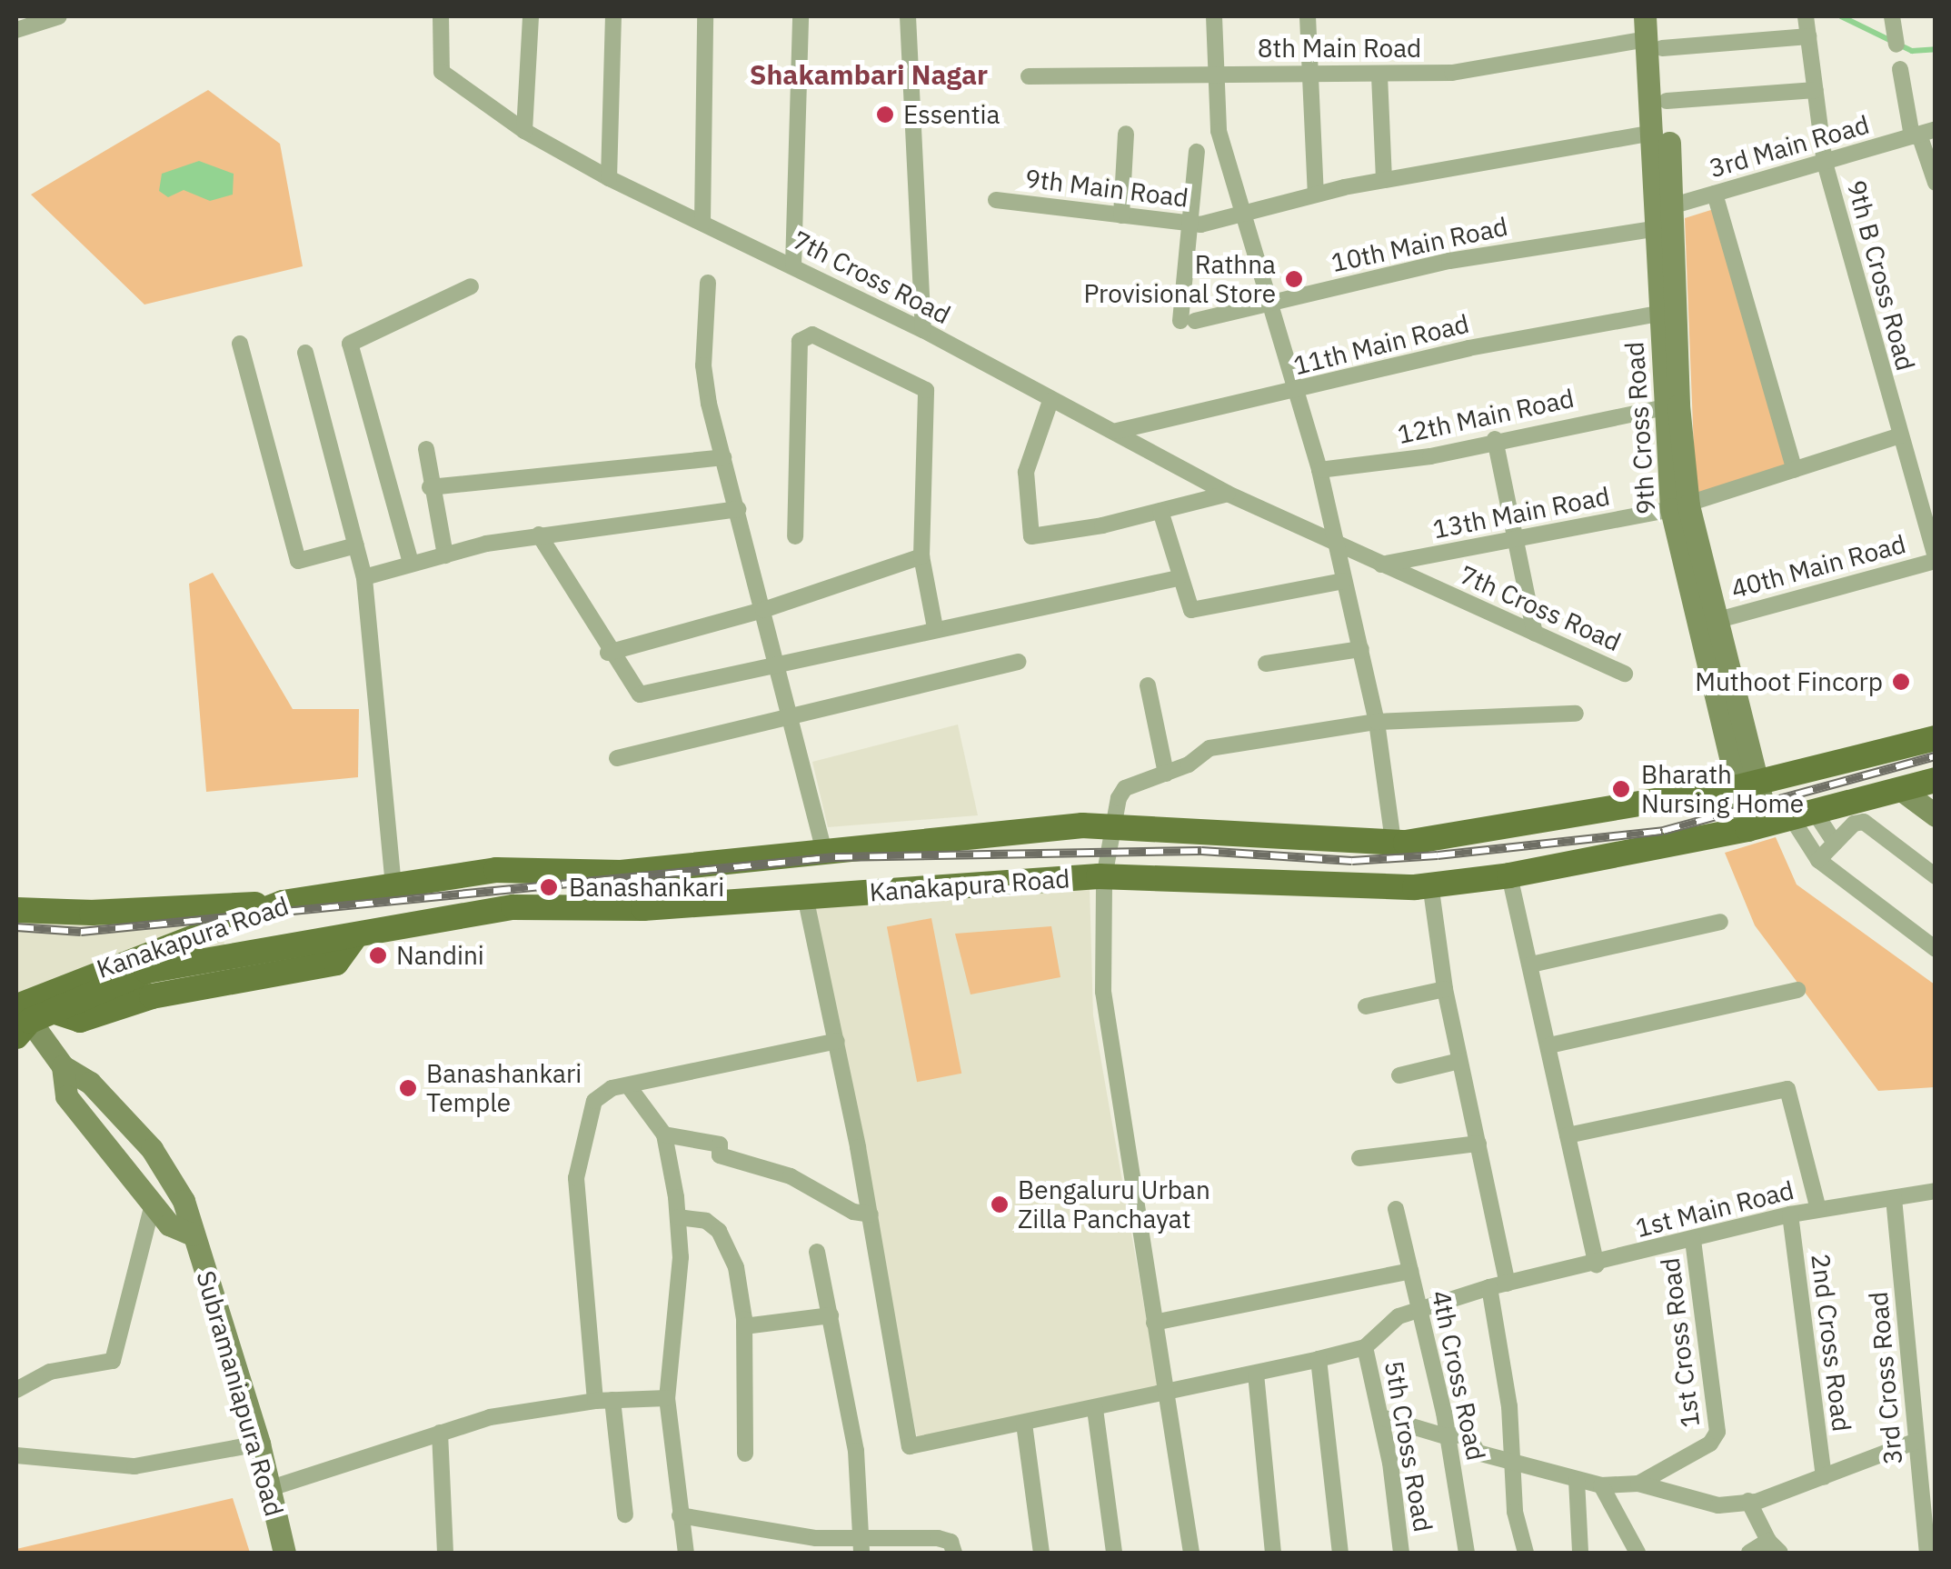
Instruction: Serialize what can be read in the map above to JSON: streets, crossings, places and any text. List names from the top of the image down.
{
  "streets": {
    "main road": ["9th Cross Road", "Kanakapura Road", "Subramaniapura Road"],
    "street": [
      "8th Main Road",
      "3rd Main Road",
      "9th Main Road",
      "10th Main Road",
      "9th B Cross Road",
      "7th Cross Road",
      "11th Main Road",
      "12th Main Road",
      "13th Main Road",
      "40th Main Road",
      "1st Main Road",
      "1st Cross Road",
      "2nd Cross Road",
      "4th Cross Road",
      "3rd Cross Road",
      "5th Cross Road"
    ]
  },
  "crossings": [
    ["8th Main Road", "9th B Cross Road"],
    ["8th Main Road", "9th Cross Road"],
    ["3rd Main Road", "10th Main Road"],
    ["3rd Main Road", "9th B Cross Road"],
    ["3rd Main Road", "9th Cross Road"],
    ["9th Main Road", "10th Main Road"],
    ["9th Main Road", "9th Cross Road"],
    ["10th Main Road", "9th Cross Road"],
    ["9th B Cross Road", "13th Main Road"],
    ["9th B Cross Road", "40th Main Road"],
    ["7th Cross Road", "11th Main Road"],
    ["7th Cross Road", "13th Main Road"],
    ["11th Main Road", "9th Cross Road"],
    ["12th Main Road", "9th Cross Road"],
    ["9th Cross Road", "13th Main Road"],
    ["9th Cross Road", "40th Main Road"],
    ["9th Cross Road", "Kanakapura Road"],
    ["Kanakapura Road", "Subramaniapura Road"],
    ["1st Main Road", "1st Cross Road"],
    ["1st Main Road", "2nd Cross Road"],
    ["1st Main Road", "4th Cross Road"],
    ["1st Main Road", "3rd Cross Road"],
    ["1st Main Road", "5th Cross Road"]
  ],
  "districts": ["Shakambari Nagar"],
  "places": [
    "Essentia",
    "Rathna Provisional Store",
    "Muthoot Fincorp",
    "Bharath Nursing Home",
    "Banashankari",
    "Nandini",
    "Banashankari Temple",
    "Bengaluru Urban Zilla Panchayat"
  ]
}
